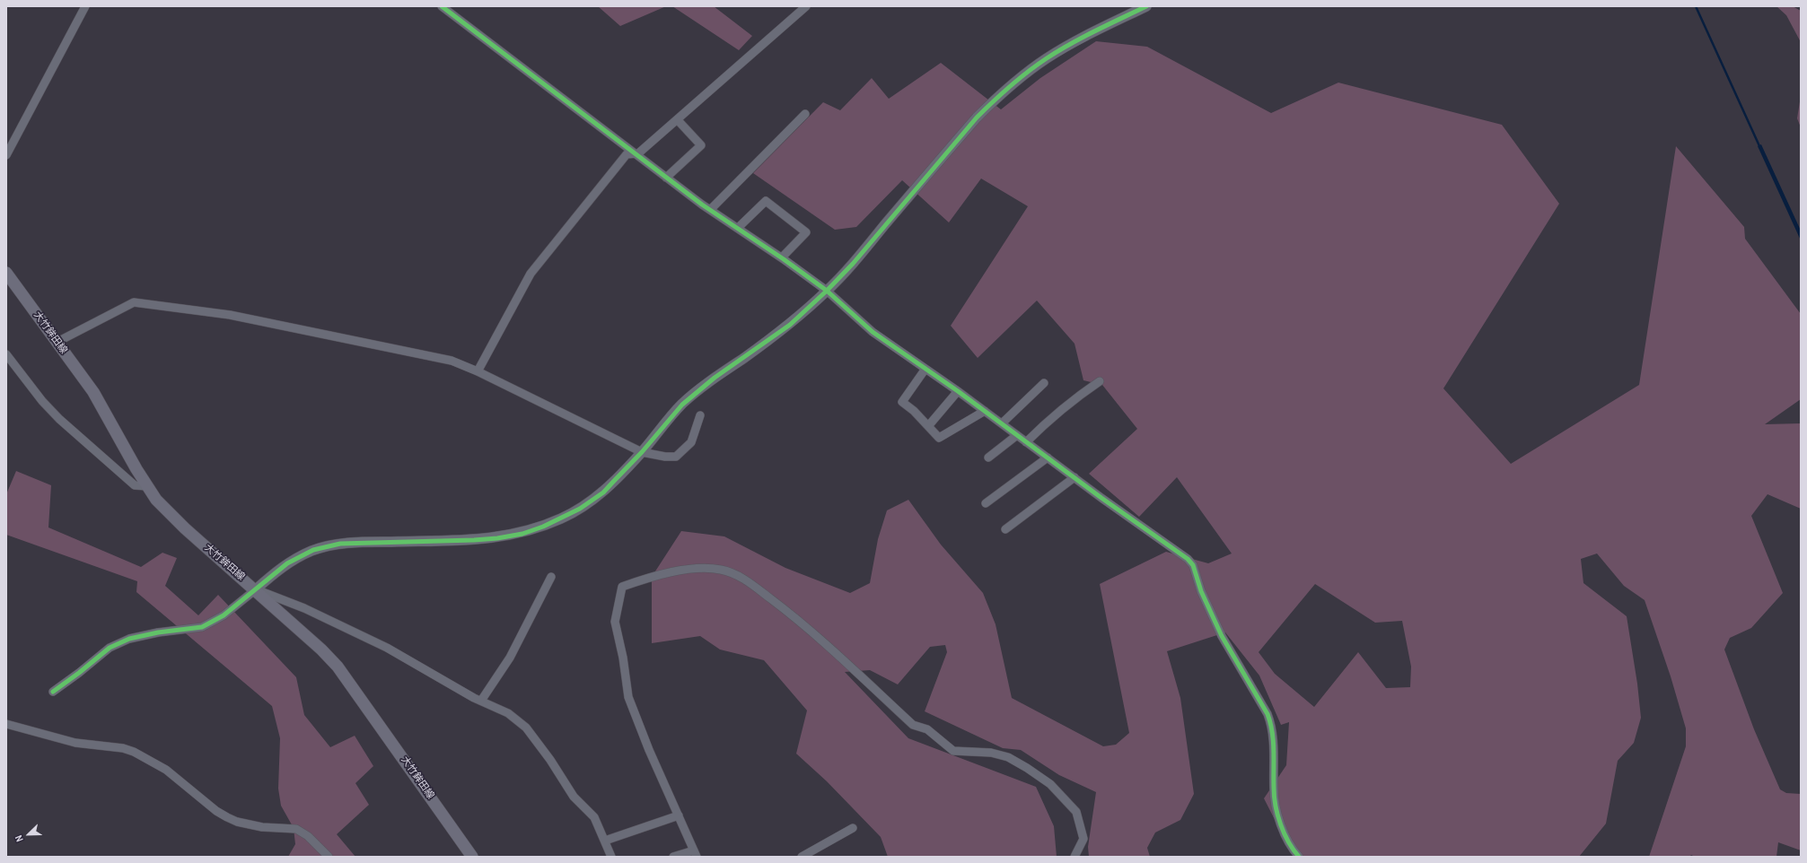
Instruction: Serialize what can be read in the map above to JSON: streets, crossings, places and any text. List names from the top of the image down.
{
  "streets": {
    "main road": ["大竹鉾田線"]
  },
  "north": "bottom left"
}
